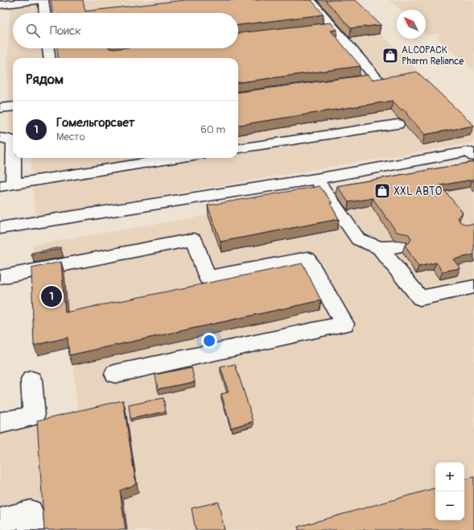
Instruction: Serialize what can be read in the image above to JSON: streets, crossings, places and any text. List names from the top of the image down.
{
  "places": {
    "shop": ["ALCOPACK Pharm Reliance", "XXL АВТО"]
  },
  "north": "top left",
  "page": {
    "search": "Поиск",
    "heading": "Рядом",
    "list": [
      {
        "mark": "1",
        "name": "Гомельгорсвет",
        "note": "Место",
        "value": "60 m"
      }
    ],
    "pins": "1",
    "map_buttons": ["+", "−"]
  }
}
